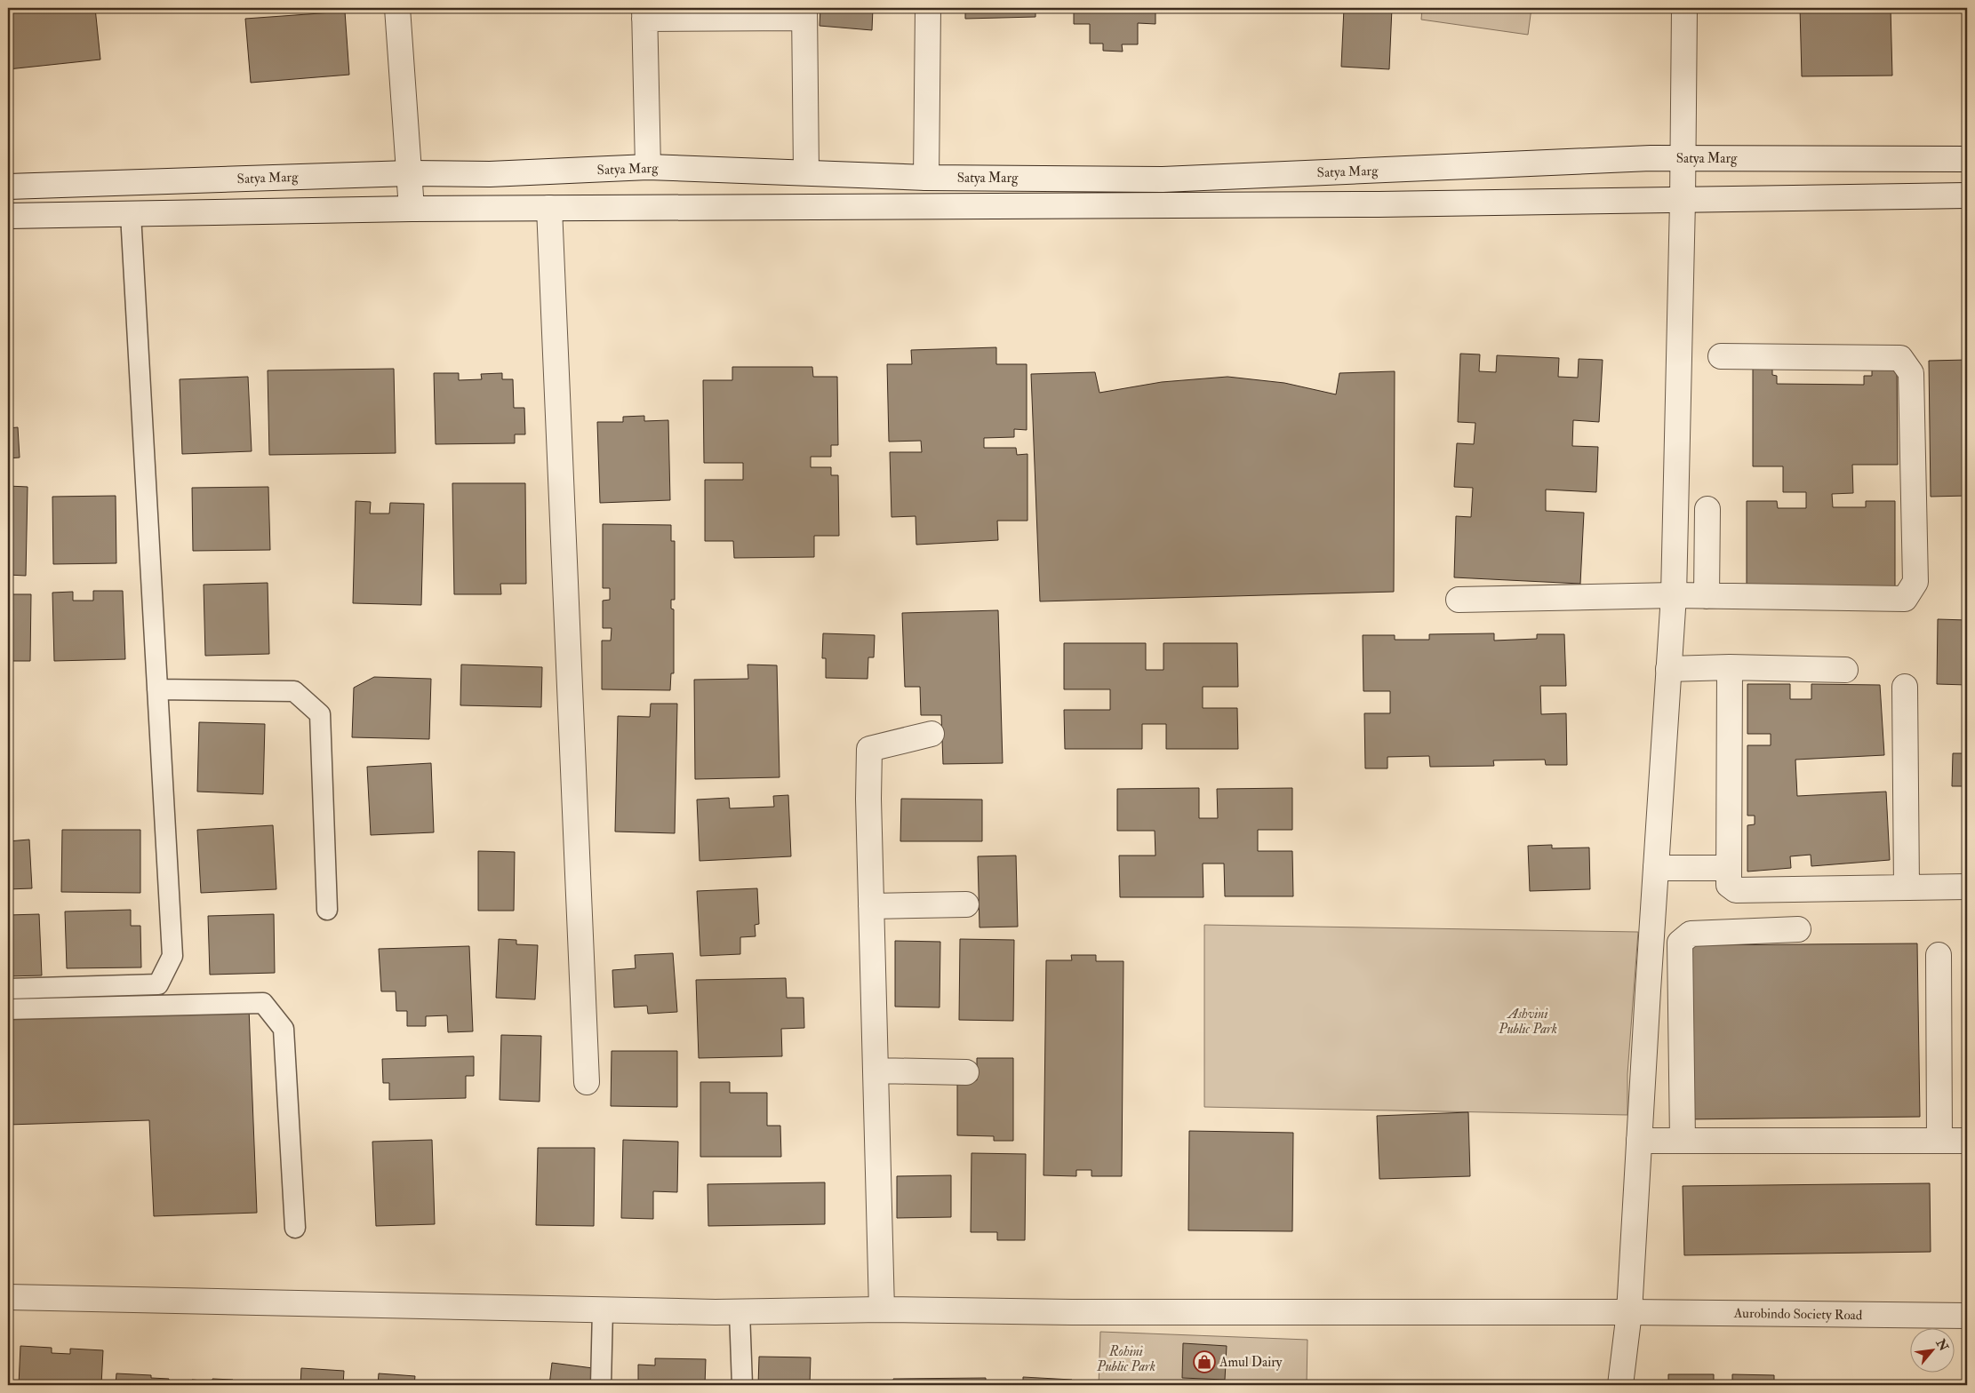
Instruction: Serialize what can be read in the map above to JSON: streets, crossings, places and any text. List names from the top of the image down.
{
  "streets": {
    "street": ["Satya Marg", "Aurobindo Society Road"]
  },
  "parks": ["Ashvini Public Park", "Rohini Public Park"],
  "places": {
    "shop": ["Amul Dairy"]
  },
  "north": "top right"
}
